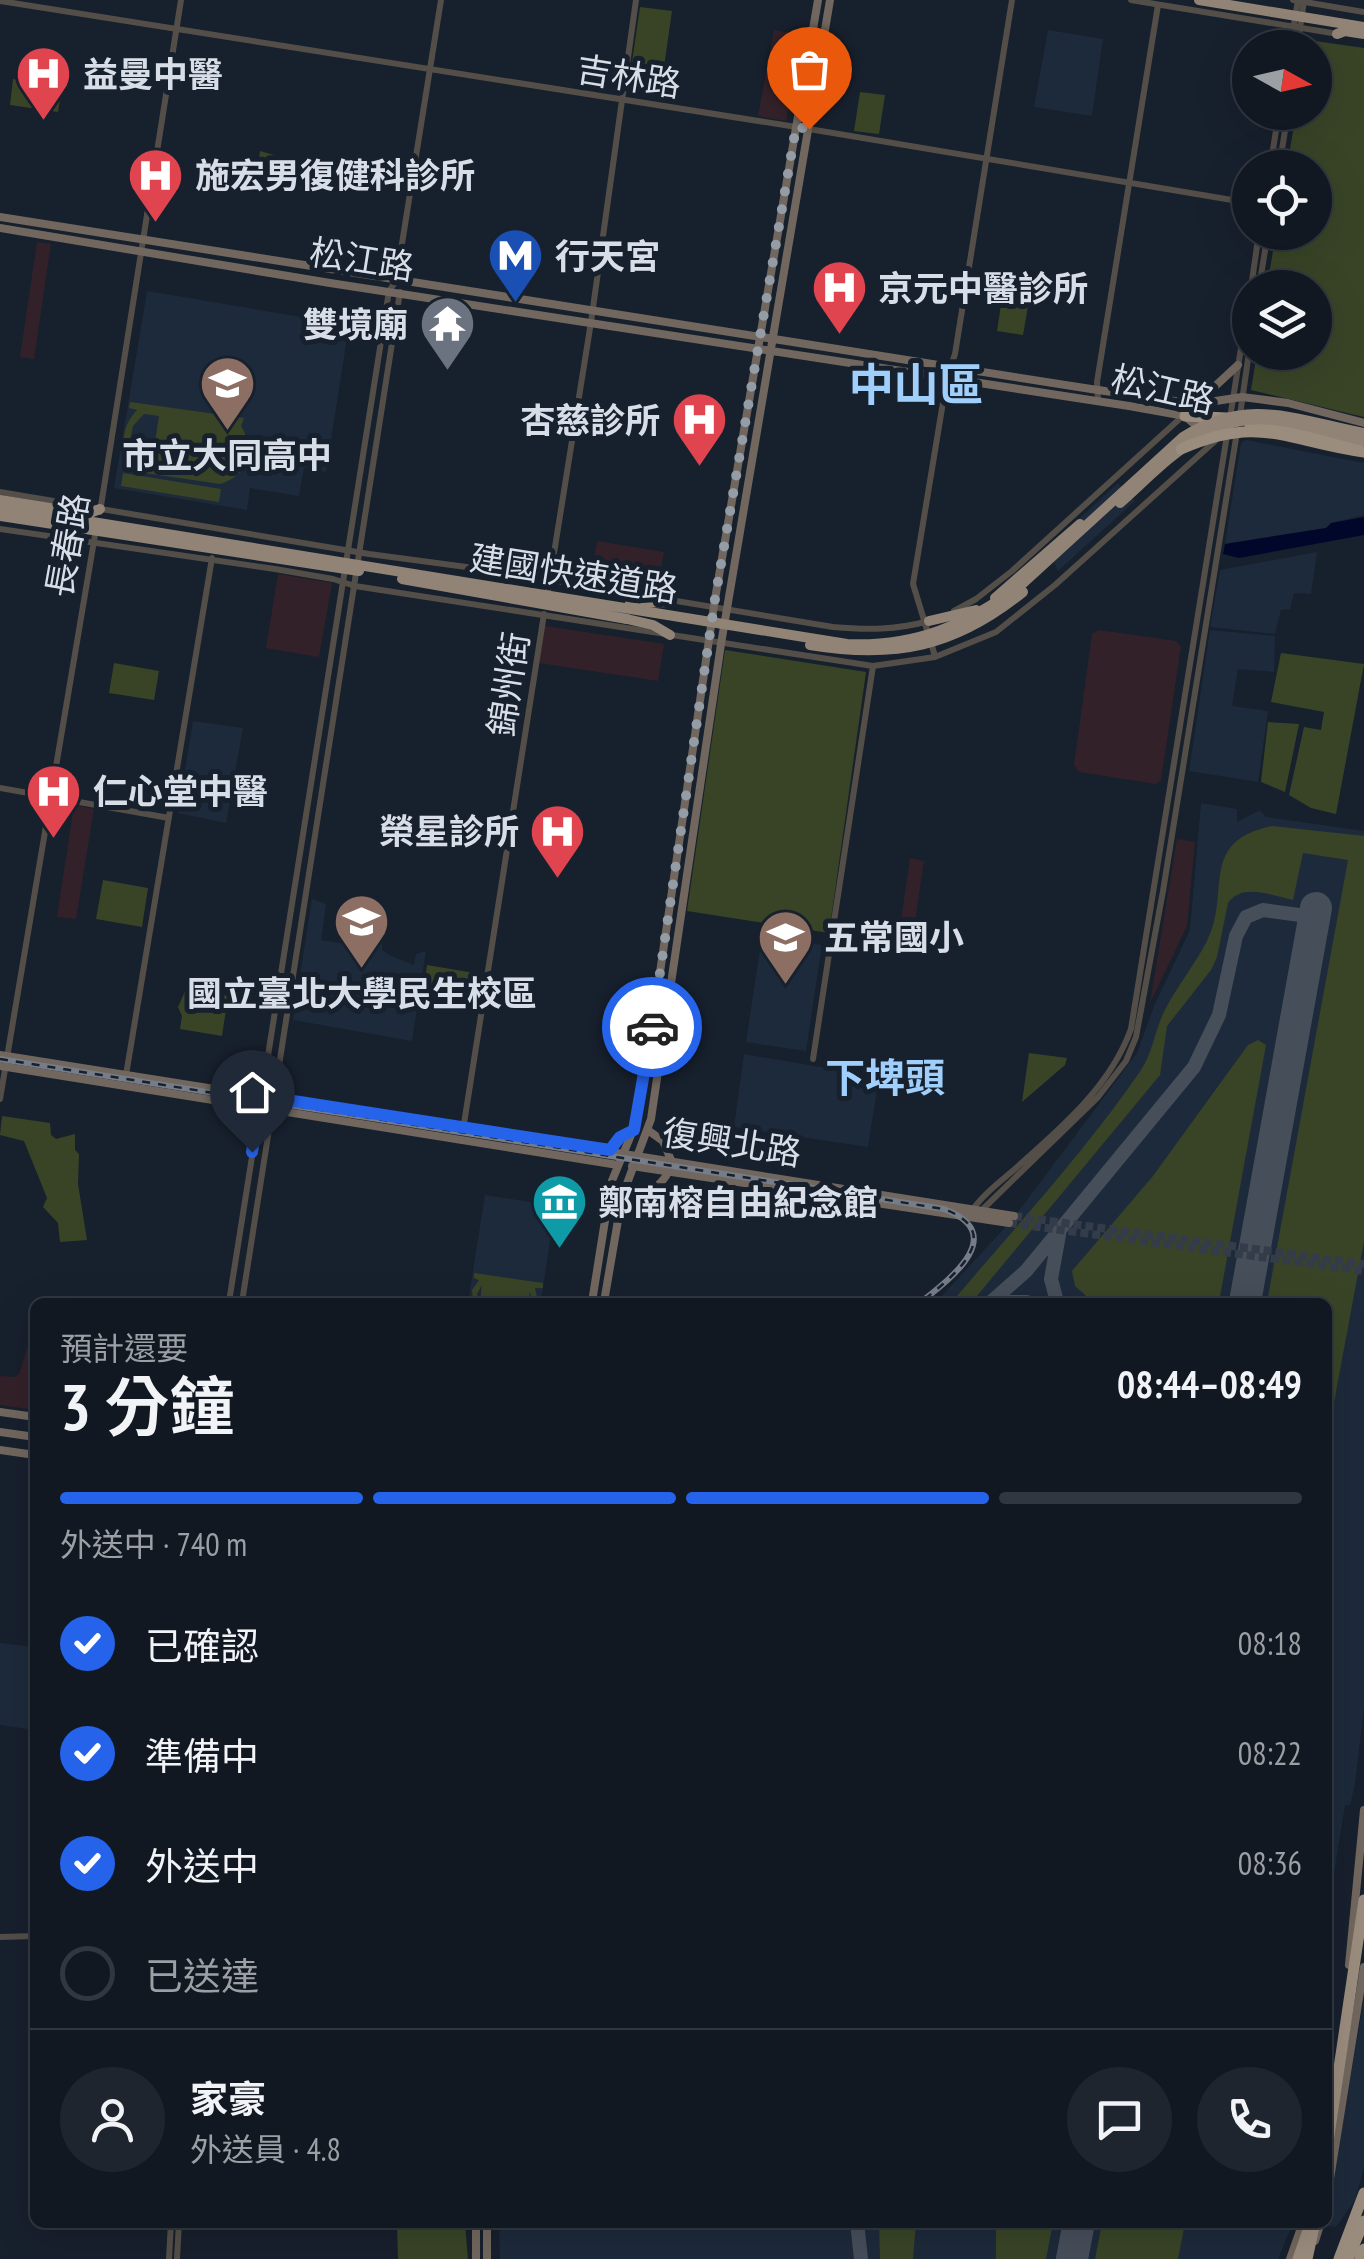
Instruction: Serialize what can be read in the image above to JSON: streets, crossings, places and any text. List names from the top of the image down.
{
  "streets": {
    "highway": ["建國快速道路"],
    "main road": ["松江路", "復興北路"],
    "street": ["吉林路", "長春路", "錦州街"]
  },
  "crossings": [
    ["吉林路", "長春路"],
    ["吉林路", "錦州街"],
    ["松江路", "長春路"],
    ["松江路", "錦州街"],
    ["長春路", "復興北路"],
    ["錦州街", "復興北路"]
  ],
  "districts": ["中山區", "下埤頭"],
  "places": {
    "hospital": [
      "益曼中醫",
      "施宏男復健科診所",
      "京元中醫診所",
      "杏慈診所",
      "仁心堂中醫",
      "榮星診所"
    ],
    "metro station": ["行天宮"],
    "temple": ["雙境廟"],
    "school or university": ["市立大同高中", "國立臺北大學民生校區", "五常國小"],
    "museum": ["鄭南榕自由紀念館"]
  },
  "north": "right",
  "page": {
    "heading": ["3 分鐘", "預計還要", "08:44–08:49"],
    "panel": ["家豪", "外送員 · 4.8"],
    "bar": "外送中 · 740 m",
    "list": [
      ["已確認", "08:18"],
      ["準備中", "08:22"],
      ["外送中", "08:36"],
      "已送達"
    ]
  }
}
